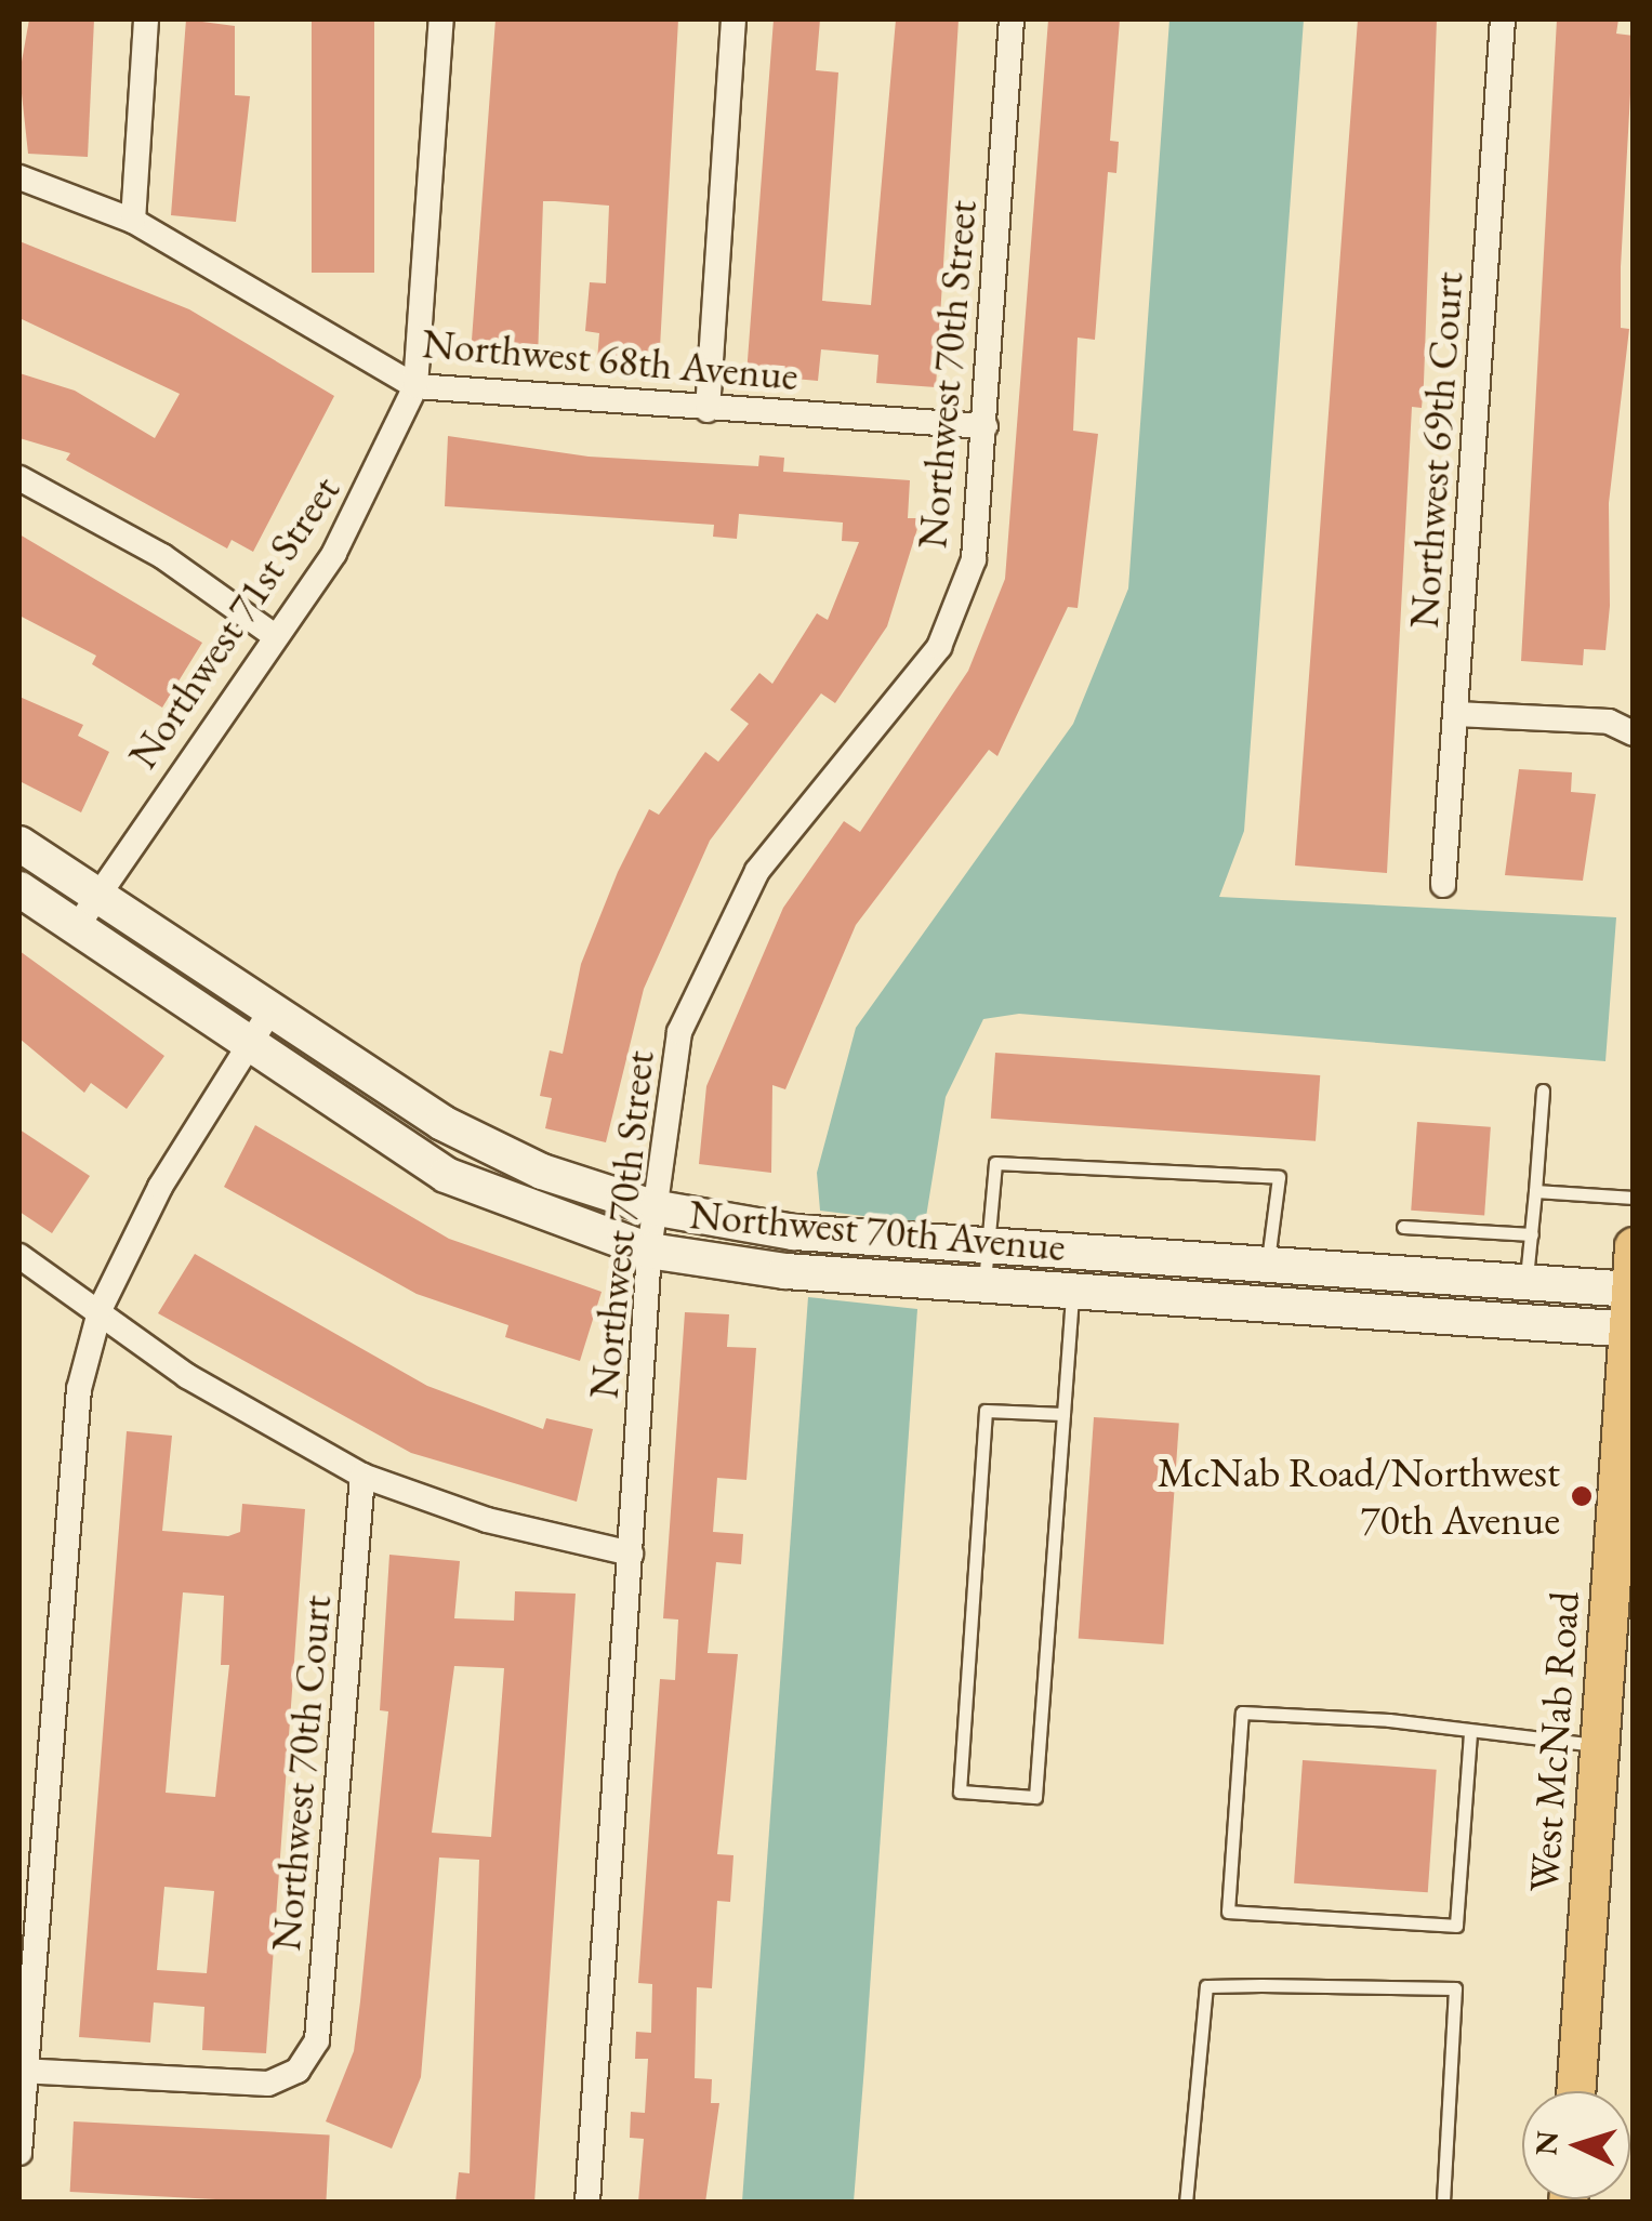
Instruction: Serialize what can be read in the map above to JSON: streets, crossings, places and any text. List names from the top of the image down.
{
  "streets": {
    "main road": ["West McNab Road"],
    "street": [
      "Northwest 68th Avenue",
      "Northwest 70th Street",
      "Northwest 69th Court",
      "Northwest 71st Street",
      "Northwest 70th Avenue",
      "Northwest 70th Court"
    ]
  },
  "crossings": [
    ["Northwest 68th Avenue", "Northwest 70th Street"],
    ["Northwest 68th Avenue", "Northwest 71st Street"],
    ["Northwest 70th Street", "Northwest 70th Avenue"],
    ["Northwest 71st Street", "Northwest 70th Avenue"],
    ["Northwest 70th Avenue", "West McNab Road"]
  ],
  "places": ["McNab Road/Northwest 70th Avenue"],
  "north": "left"
}
